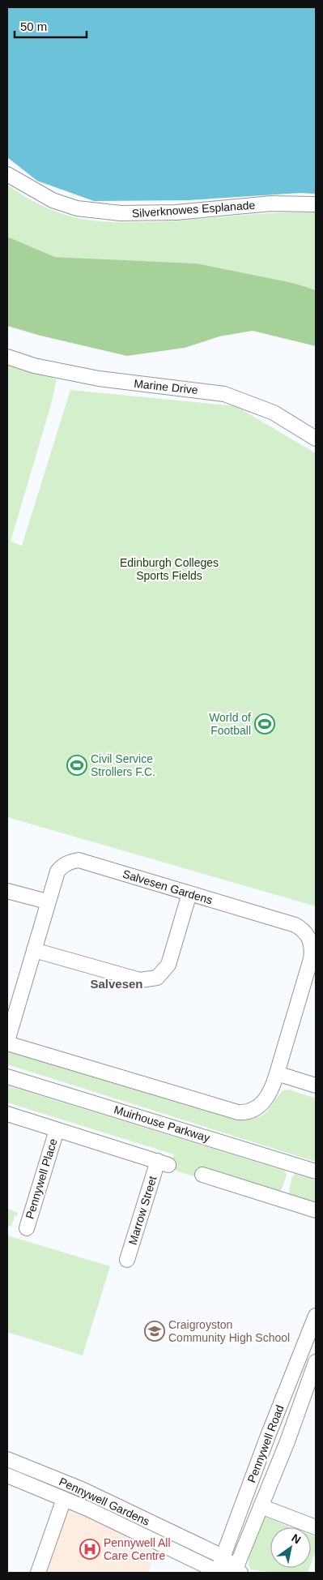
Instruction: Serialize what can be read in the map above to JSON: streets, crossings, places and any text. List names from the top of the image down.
{
  "streets": {
    "street": [
      "Silverknowes Esplanade",
      "Marine Drive",
      "Salvesen Gardens",
      "Muirhouse Parkway",
      "Pennywell Place",
      "Marrow Street",
      "Pennywell Road",
      "Pennywell Gardens"
    ]
  },
  "crossings": [
    ["Pennywell Place", "Marrow Street"],
    ["Pennywell Road", "Pennywell Gardens"]
  ],
  "districts": ["Salvesen"],
  "parks": ["Edinburgh Colleges Sports Fields"],
  "places": {
    "sports": ["World of Football", "Civil Service Strollers F.C."],
    "school or university": ["Craigroyston Community High School"],
    "hospital": ["Pennywell All Care Centre"]
  },
  "scale_bar": "50 m",
  "north": "top right"
}
